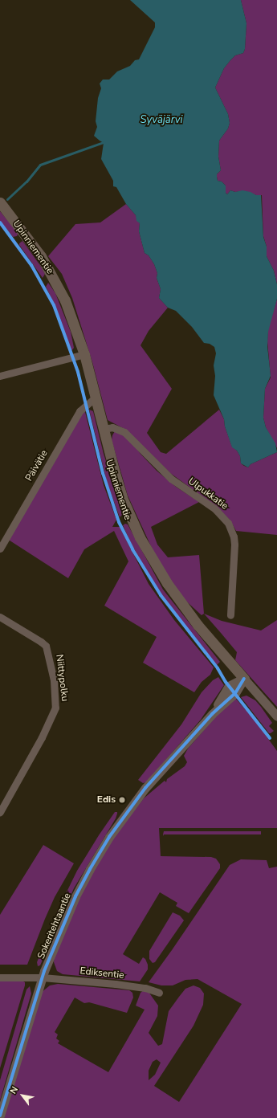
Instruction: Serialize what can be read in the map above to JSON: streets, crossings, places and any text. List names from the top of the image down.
{
  "streets": {
    "main road": ["Upinniementie"],
    "street": [
      "Päivätie",
      "Ulpukkatie",
      "Niittypolku",
      "Sokeritehtaantie",
      "Ediksentie"
    ]
  },
  "crossings": [
    ["Upinniementie", "Päivätie"],
    ["Upinniementie", "Ulpukkatie"],
    ["Upinniementie", "Sokeritehtaantie"],
    ["Sokeritehtaantie", "Ediksentie"]
  ],
  "water": ["Syväjärvi"],
  "places": ["Edis"],
  "north": "top left"
}
